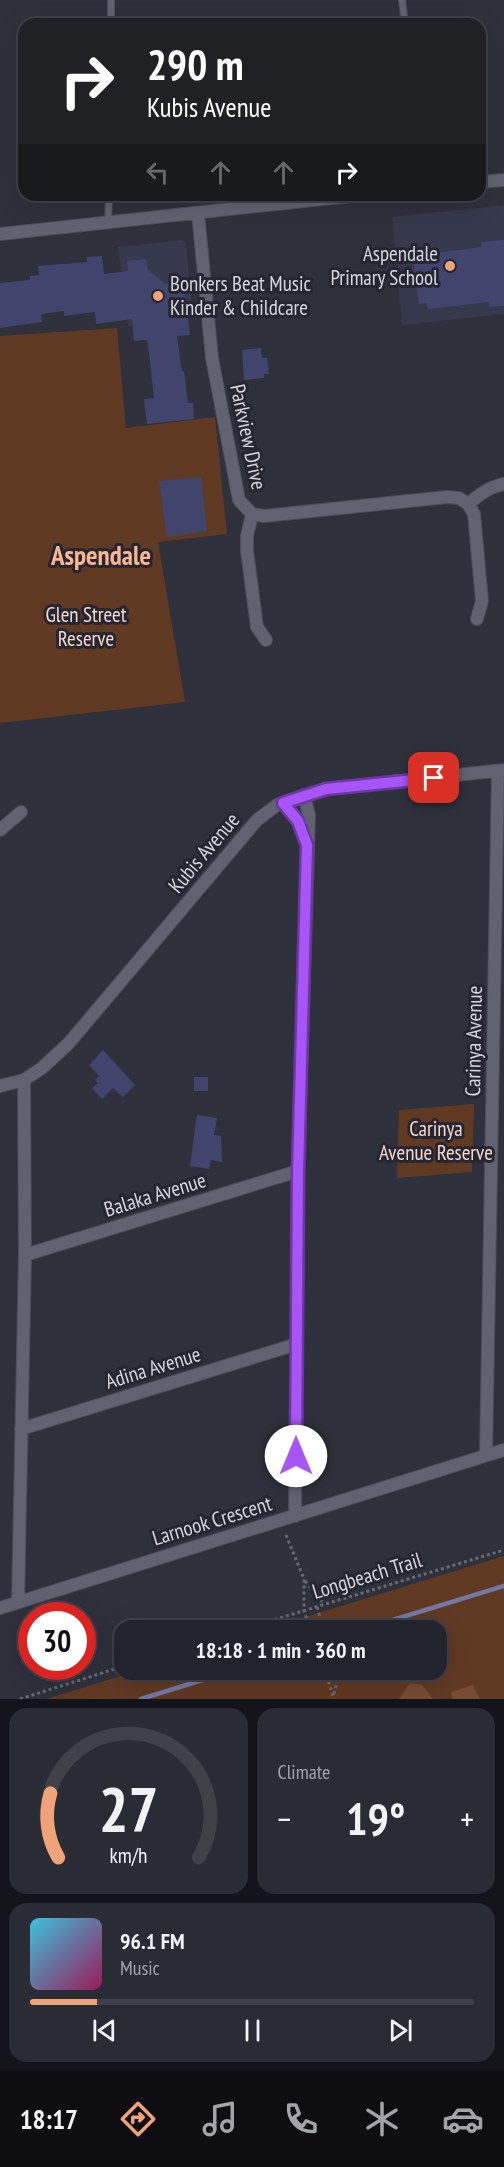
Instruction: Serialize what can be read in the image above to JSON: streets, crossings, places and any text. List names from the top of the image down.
{
  "streets": {
    "street": [
      "Parkview Drive",
      "Kubis Avenue",
      "Carinya Avenue",
      "Balaka Avenue",
      "Adina Avenue",
      "Larnook Crescent"
    ],
    "path": ["Longbeach Trail"]
  },
  "crossings": [
    ["Kubis Avenue", "Carinya Avenue"],
    ["Carinya Avenue", "Larnook Crescent"]
  ],
  "districts": ["Aspendale"],
  "parks": ["Glen Street Reserve", "Carinya Avenue Reserve"],
  "places": ["Aspendale Primary School", "Bonkers Beat Music Kinder & Childcare"],
  "page": {
    "turn": ["290 m", "Kubis Avenue"],
    "limit": "30",
    "trip": "18:18 · 1 min · 360 m",
    "tile": "Climate",
    "heat": ["−", "19°", "+"],
    "song": ["96.1 FM", "Music"],
    "tabs": "18:17",
    "gauge": ["27", "km/h"]
  }
}
